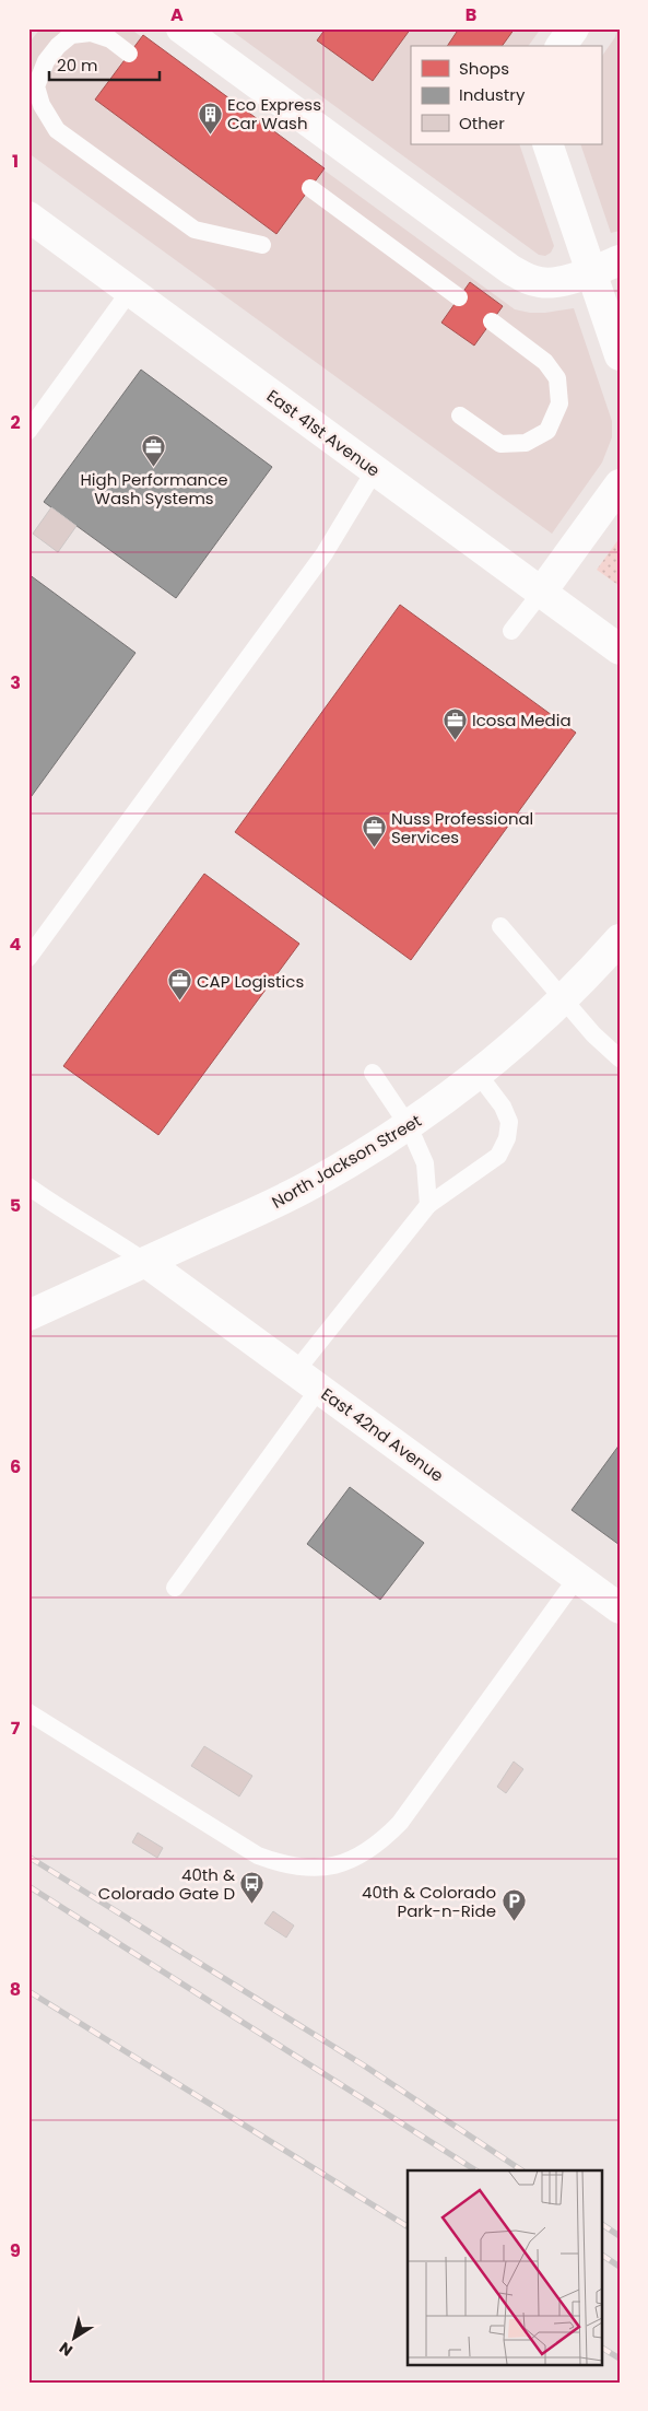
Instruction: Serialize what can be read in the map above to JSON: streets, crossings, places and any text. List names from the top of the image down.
{
  "streets": {
    "street": ["East 41st Avenue", "North Jackson Street", "East 42nd Avenue"]
  },
  "crossings": [
    ["North Jackson Street", "East 42nd Avenue"]
  ],
  "places": {
    "building": ["Eco Express Car Wash"],
    "office": [
      "High Performance Wash Systems",
      "Icosa Media",
      "Nuss Professional Services",
      "CAP Logistics"
    ],
    "bus stop": ["40th & Colorado Gate D"],
    "parking": ["40th & Colorado Park-n-Ride"]
  },
  "legend": ["Shops", "Industry", "Other"],
  "scale_bar": "20 m",
  "north": "bottom left",
  "grid": {
    "columns": ["A", "B"],
    "rows": [
      "1",
      "2",
      "3",
      "4",
      "5",
      "6",
      "7",
      "8",
      "9"
    ]
  }
}
